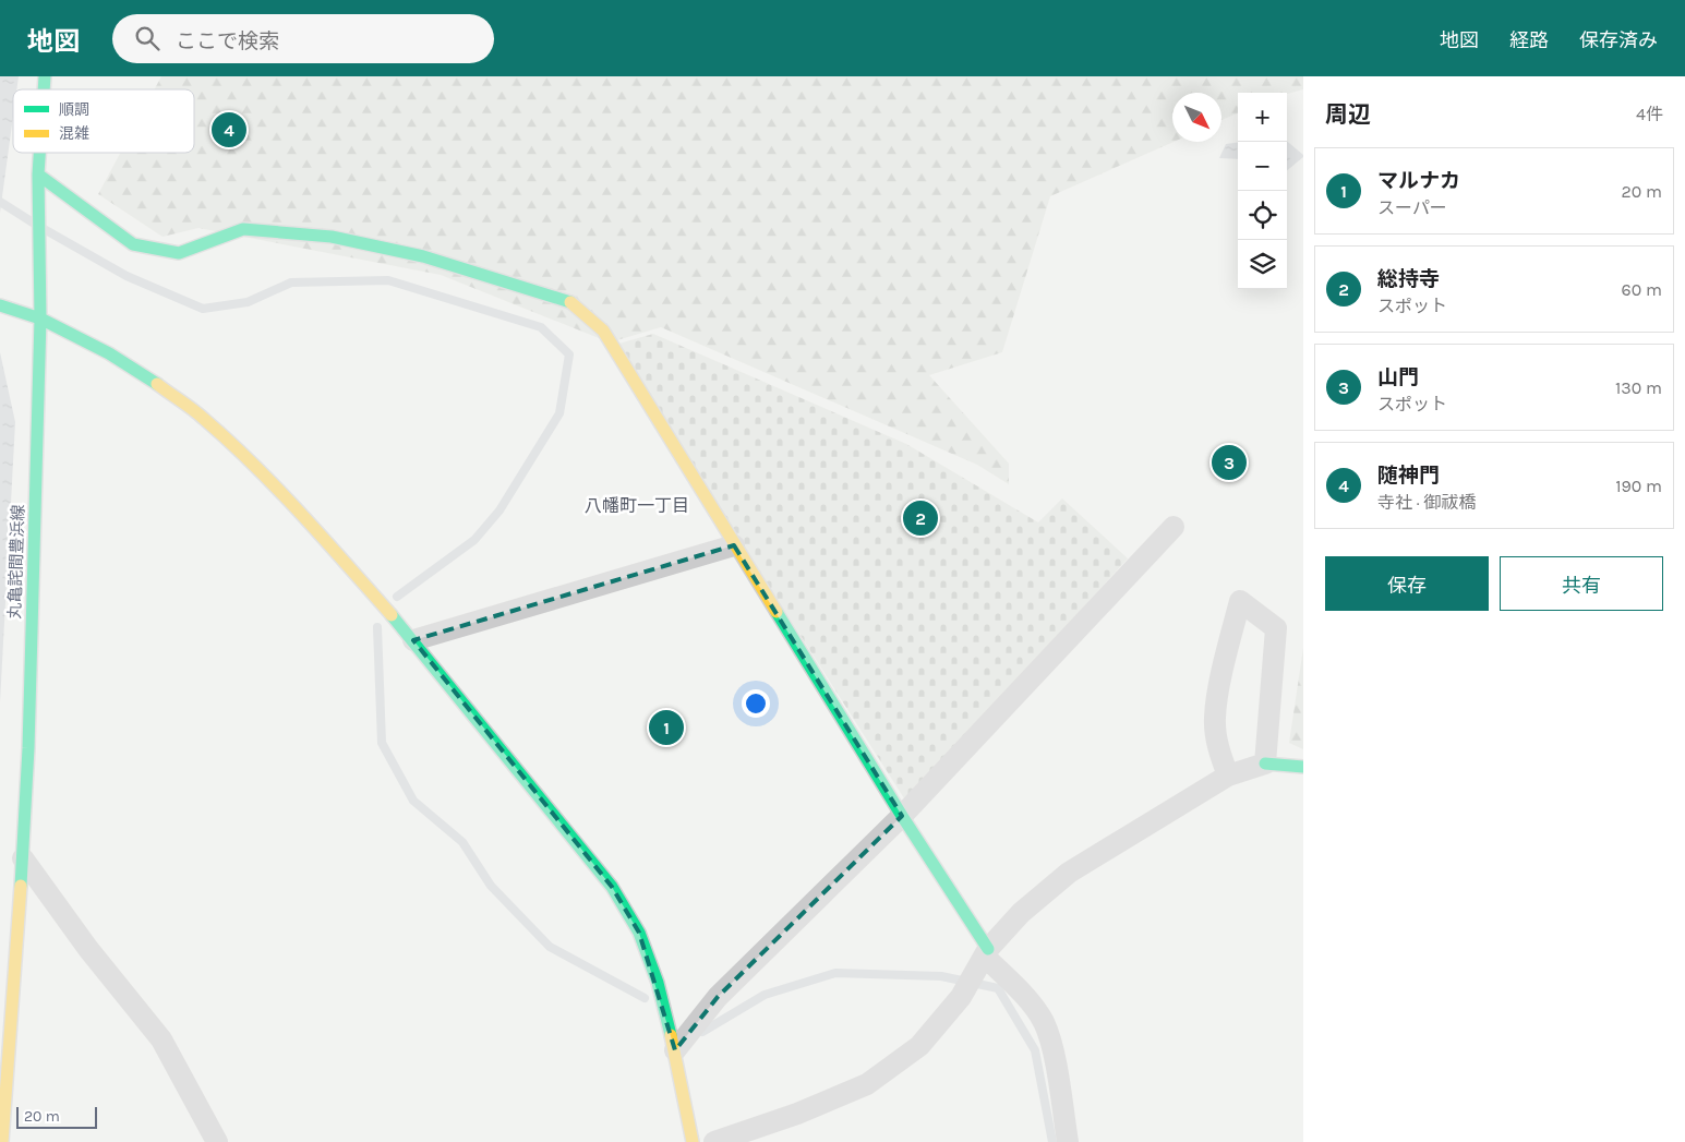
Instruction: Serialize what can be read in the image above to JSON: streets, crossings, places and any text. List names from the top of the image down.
{
  "streets": {
    "street": ["丸亀詫間豊浜線"]
  },
  "districts": ["八幡町一丁目"],
  "legend": ["順調", "混雑"],
  "scale_bar": "20 m",
  "north": "bottom right",
  "page": {
    "header": "地図",
    "search": "ここで検索",
    "nav": ["地図", "経路", "保存済み"],
    "heading": ["周辺", "4件"],
    "map_buttons": ["+", "−"],
    "pins": [
      "4",
      "3",
      "2",
      "1"
    ],
    "list": [
      {
        "mark": "1",
        "name": "マルナカ",
        "note": "スーパー",
        "value": "20 m"
      },
      {
        "mark": "2",
        "name": "総持寺",
        "note": "スポット",
        "value": "60 m"
      },
      {
        "mark": "3",
        "name": "山門",
        "note": "スポット",
        "value": "130 m"
      },
      {
        "mark": "4",
        "name": "随神門",
        "note": "寺社 · 御祓橋",
        "value": "190 m"
      }
    ],
    "buttons": ["保存", "共有"],
    "scale": "20 m"
  }
}
